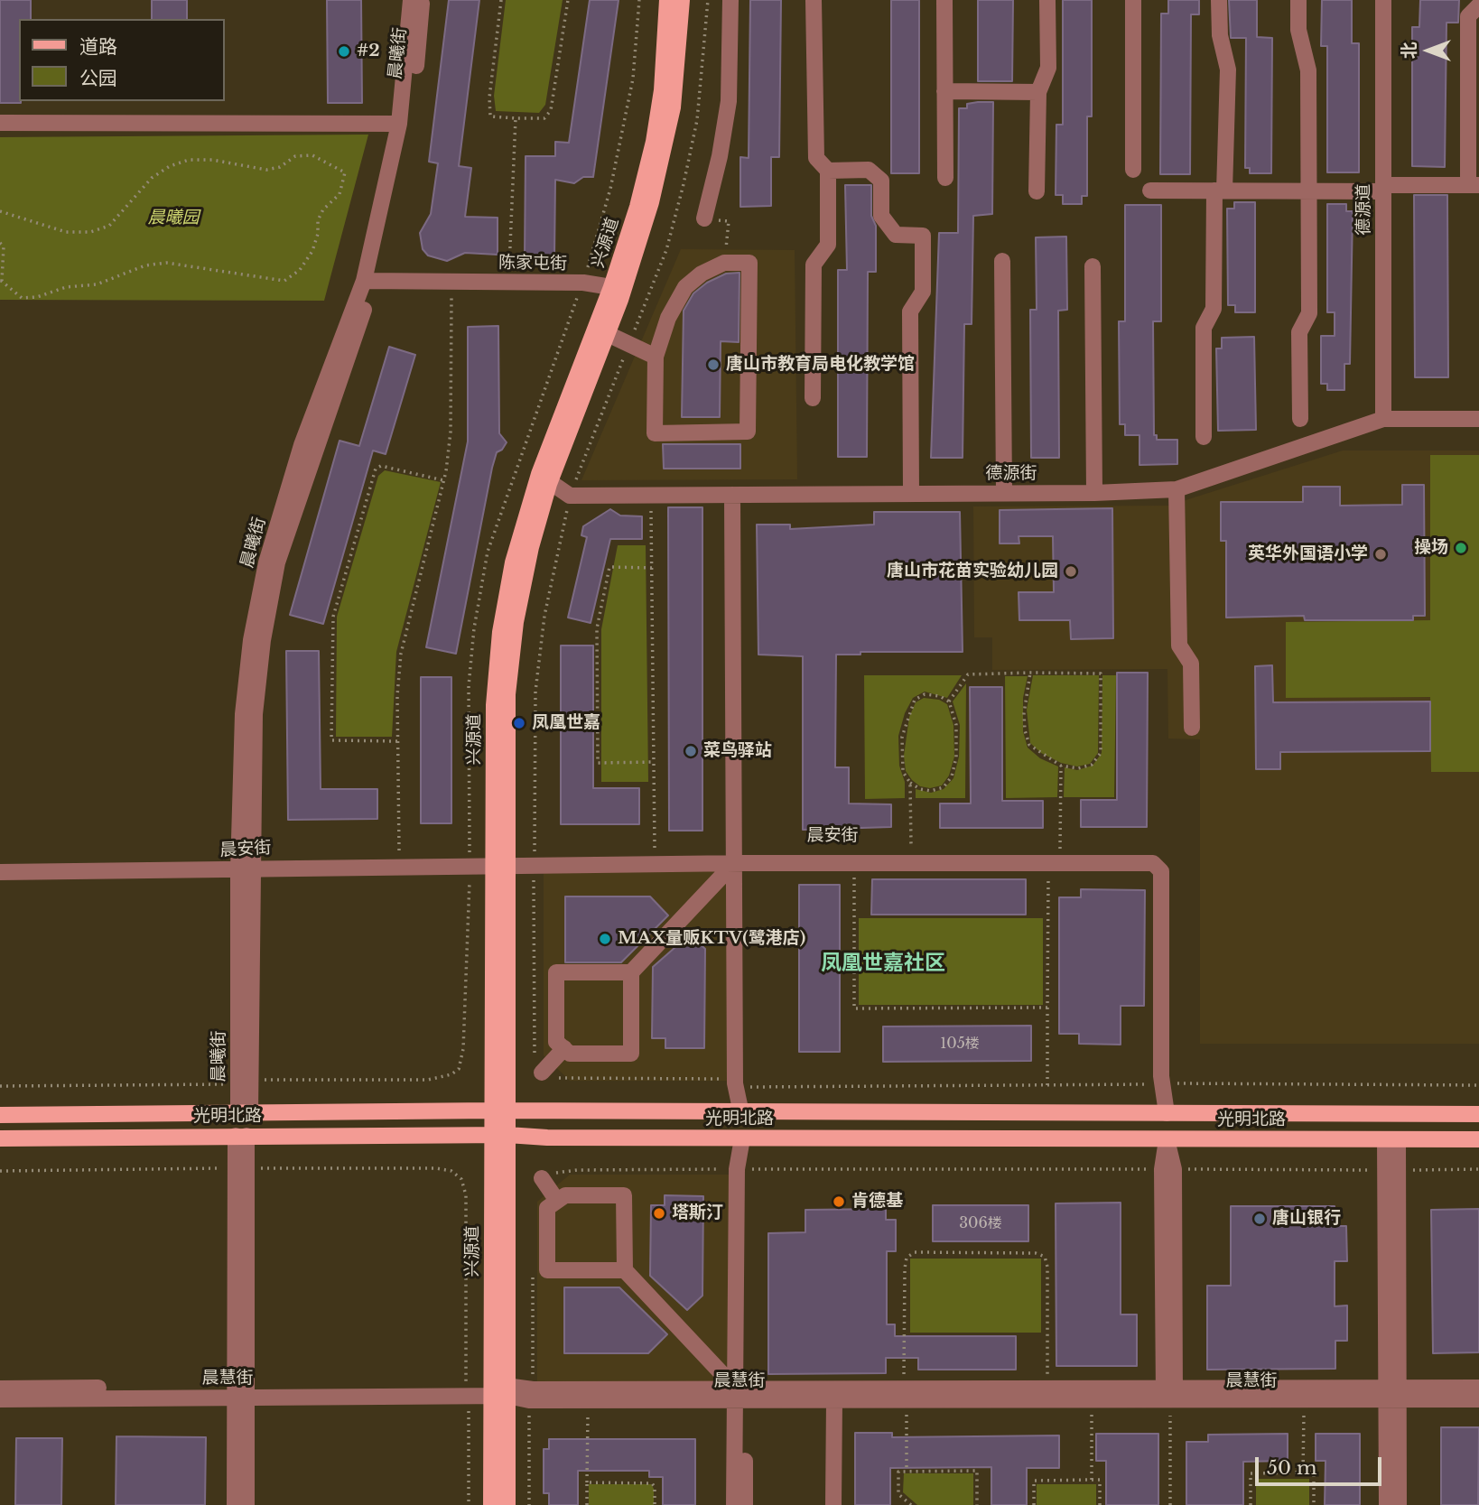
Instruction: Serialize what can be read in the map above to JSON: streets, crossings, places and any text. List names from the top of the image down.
{
  "streets": {
    "main road": ["兴源道", "光明北路"],
    "street": [
      "晨曦街",
      "德源道",
      "陈家屯街",
      "德源街",
      "晨安街",
      "晨慧街"
    ]
  },
  "crossings": [
    ["晨曦街", "陈家屯街"],
    ["晨曦街", "晨安街"],
    ["晨曦街", "光明北路"],
    ["德源道", "德源街"],
    ["兴源道", "陈家屯街"],
    ["兴源道", "德源街"],
    ["兴源道", "晨安街"],
    ["兴源道", "光明北路"],
    ["兴源道", "晨慧街"]
  ],
  "districts": ["凤凰世嘉社区"],
  "parks": ["晨曦园"],
  "places": [
    "#2",
    "唐山市教育局电化教学馆",
    "操场",
    "英华外国语小学",
    "唐山市花苗实验幼儿园",
    "凤凰世嘉",
    "菜鸟驿站",
    "MAX量贩KTV(鹭港店)",
    "肯德基",
    "塔斯汀",
    "唐山银行"
  ],
  "house_numbers": ["105楼", "306楼"],
  "legend": ["道路", "公园"],
  "scale_bar": "50 m",
  "north": "left"
}
